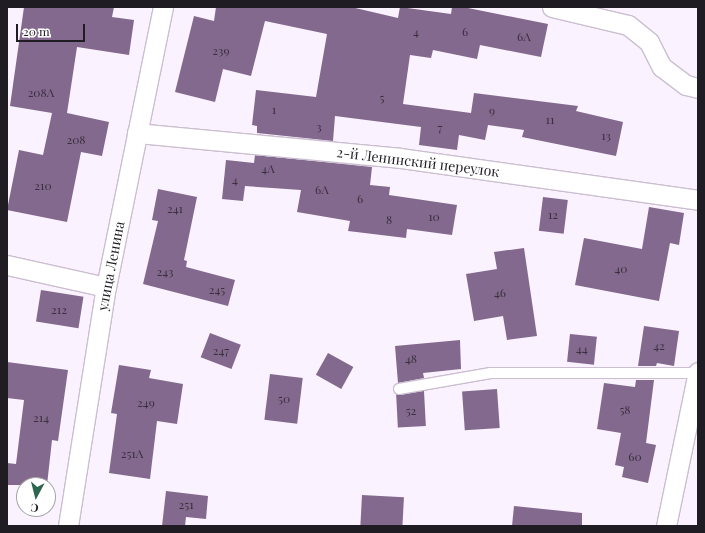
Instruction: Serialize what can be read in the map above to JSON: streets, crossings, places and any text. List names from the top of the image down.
{
  "streets": {
    "street": ["2-й Ленинский переулок", "улица Ленина"]
  },
  "crossings": [
    ["2-й Ленинский переулок", "улица Ленина"]
  ],
  "house_numbers": [
    "4",
    "6",
    "6А",
    "239",
    "208А",
    "5",
    "1",
    "9",
    "11",
    "3",
    "7",
    "13",
    "208",
    "4А",
    "4",
    "210",
    "6А",
    "6",
    "241",
    "12",
    "10",
    "8",
    "40",
    "243",
    "245",
    "46",
    "212",
    "42",
    "44",
    "247",
    "48",
    "50",
    "249",
    "58",
    "52",
    "214",
    "251А",
    "60",
    "251"
  ],
  "scale_bar": "20 m",
  "north": "bottom"
}
